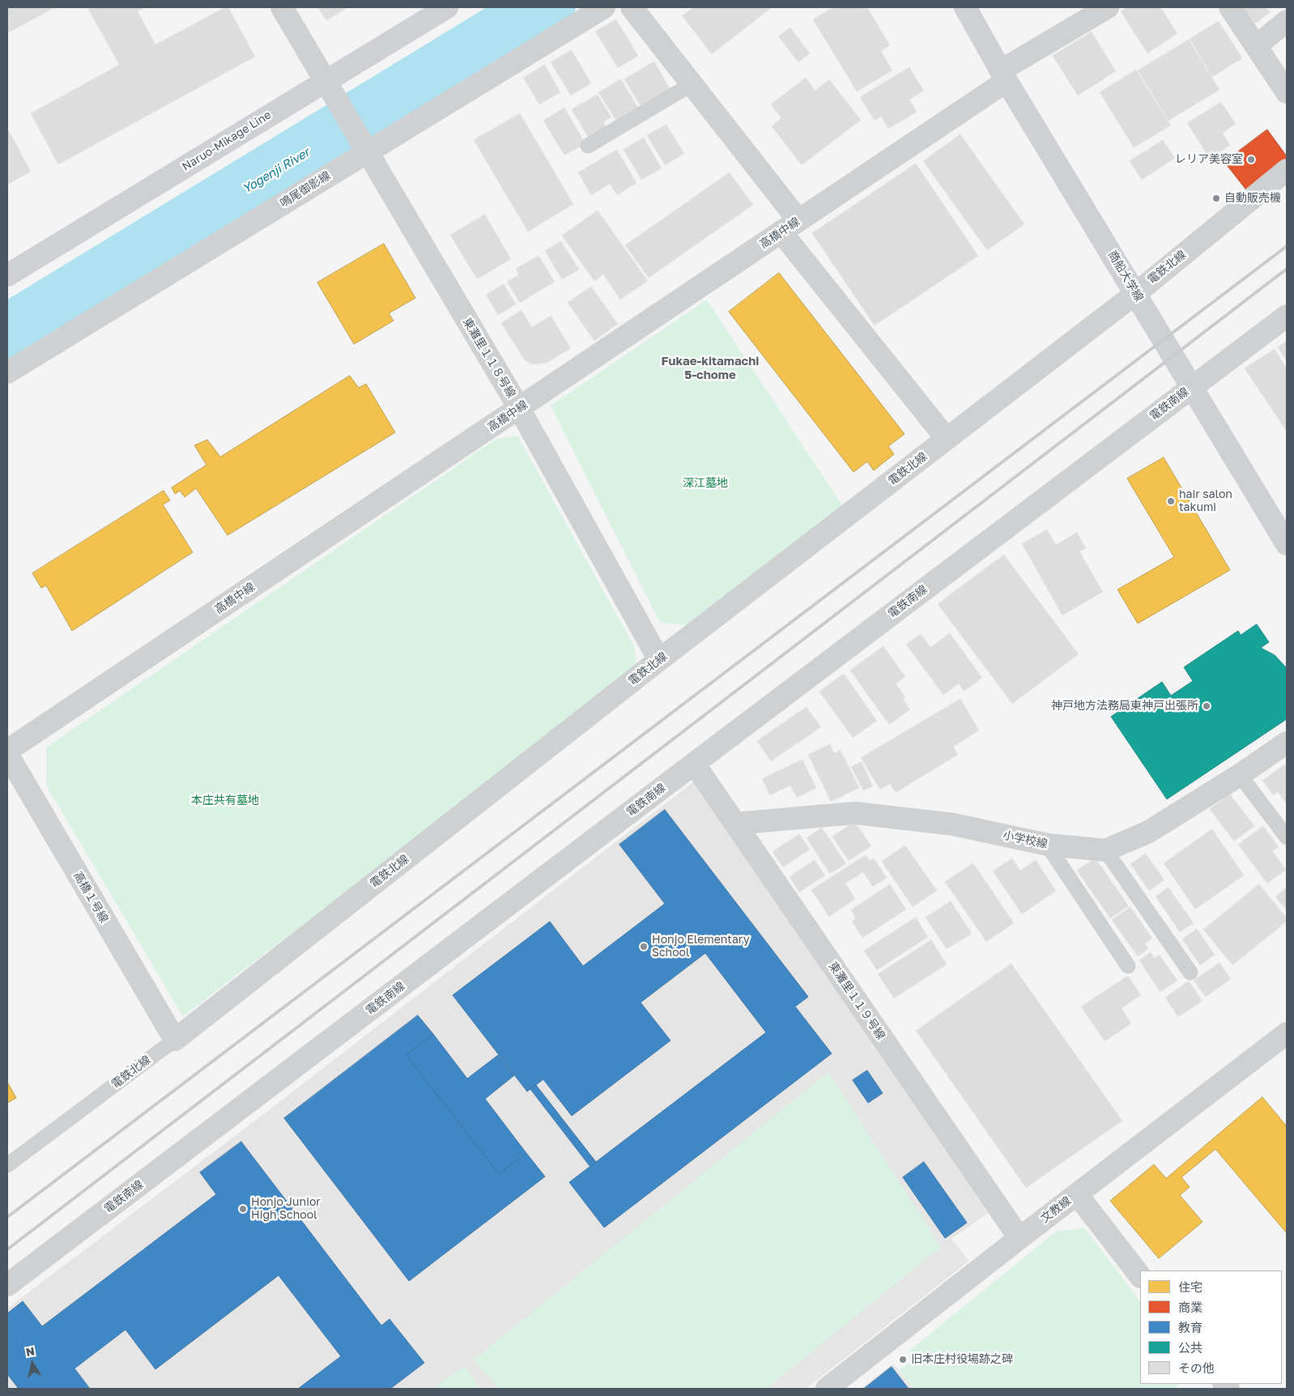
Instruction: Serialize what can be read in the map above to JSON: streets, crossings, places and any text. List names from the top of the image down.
{
  "streets": {
    "street": [
      "Naruo-Mikage Line",
      "鳴尾御影線",
      "高橋中線",
      "電鉄北線",
      "商船大学線",
      "東灘里１１８号線",
      "電鉄南線",
      "小学校線",
      "高橋１号線",
      "東灘里１１９号線",
      "文教線"
    ]
  },
  "crossings": [
    ["Naruo-Mikage Line", "東灘里１１８号線"],
    ["鳴尾御影線", "東灘里１１８号線"],
    ["高橋中線", "商船大学線"],
    ["高橋中線", "東灘里１１８号線"],
    ["電鉄北線", "商船大学線"],
    ["電鉄北線", "東灘里１１８号線"],
    ["電鉄北線", "高橋１号線"],
    ["商船大学線", "電鉄南線"],
    ["電鉄南線", "東灘里１１９号線"],
    ["小学校線", "東灘里１１９号線"],
    ["東灘里１１９号線", "文教線"]
  ],
  "districts": ["Fukae-kitamachi 5-chome"],
  "water": ["Yogenji River"],
  "parks": ["深江墓地", "本庄共有墓地"],
  "places": [
    "レリア美容室",
    "自動販売機",
    "hair salon takumi",
    "神戸地方法務局東神戸出張所",
    "Honjo Elementary School",
    "Honjo Junior High School",
    "旧本庄村役場跡之碑"
  ],
  "legend": [
    "住宅",
    "商業",
    "教育",
    "公共",
    "その他"
  ],
  "north": "top"
}
